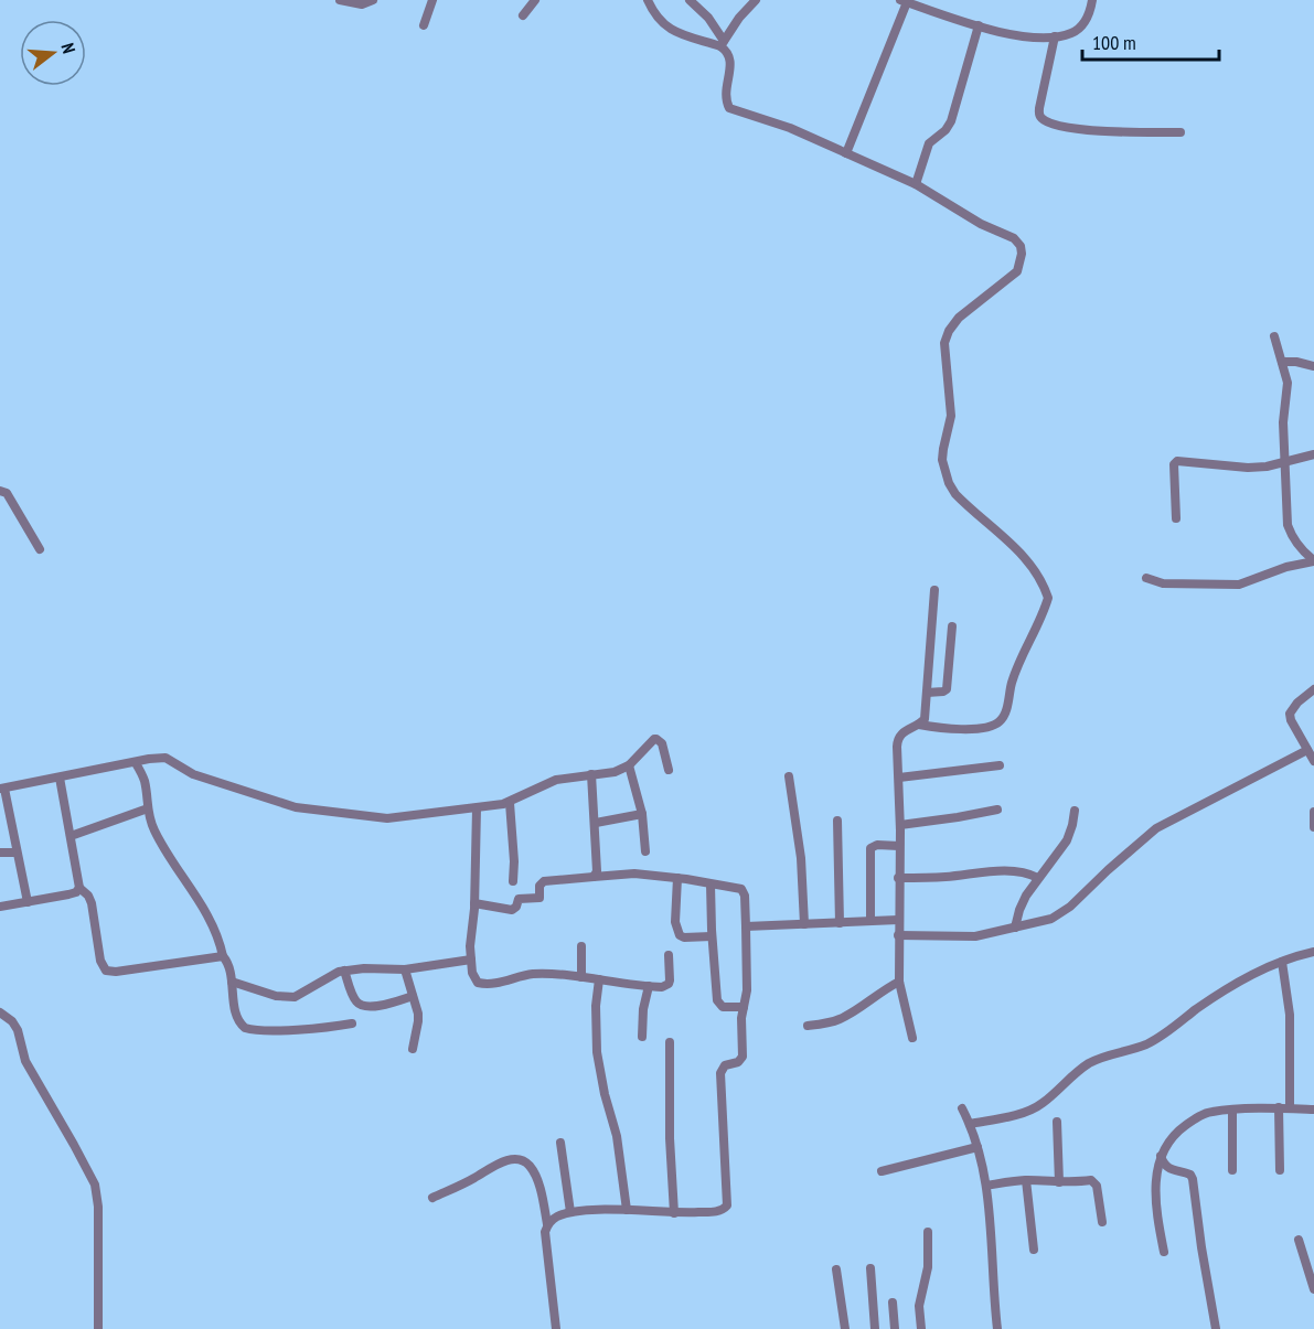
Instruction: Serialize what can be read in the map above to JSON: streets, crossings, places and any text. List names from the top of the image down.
{
  "scale_bar": "100 m",
  "north": "right"
}
